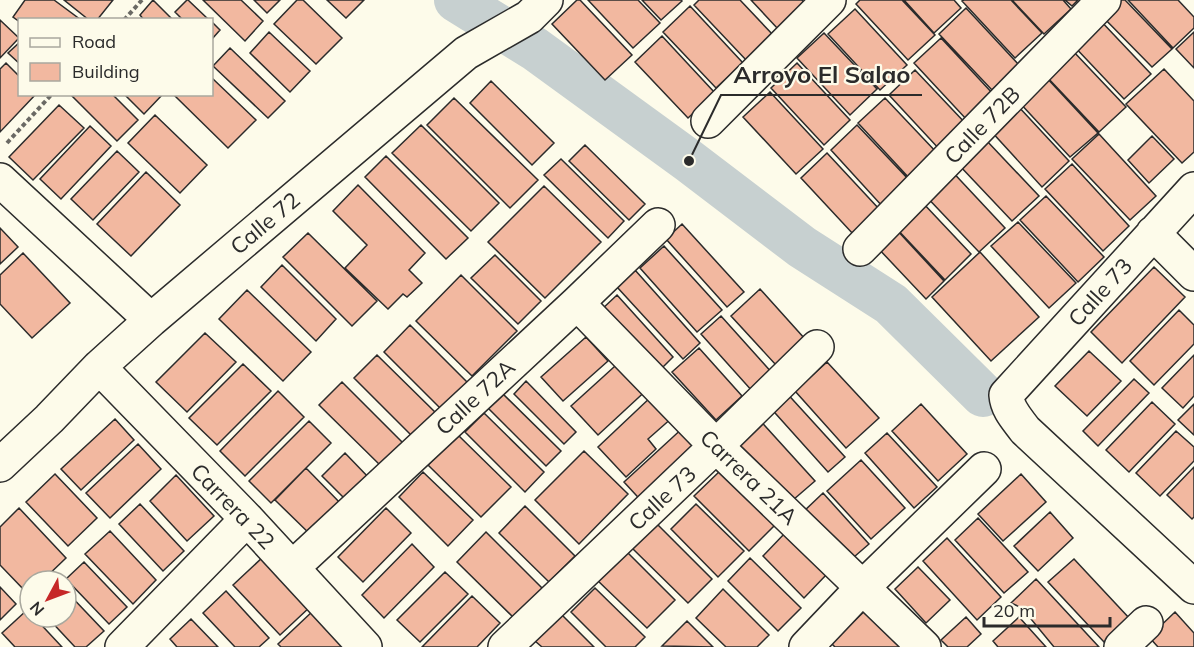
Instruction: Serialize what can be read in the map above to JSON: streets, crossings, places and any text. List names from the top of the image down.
{
  "streets": {
    "street": [
      "Calle 72B",
      "Calle 72",
      "Calle 73",
      "Calle 72A",
      "Carrera 21A",
      "Carrera 22"
    ]
  },
  "crossings": [
    ["Calle 72", "Carrera 22"],
    ["Calle 73", "Carrera 21A"],
    ["Calle 72A", "Carrera 21A"],
    ["Calle 72A", "Carrera 22"]
  ],
  "places": ["Arroyo El Salao"],
  "legend": ["Road", "Building"],
  "scale_bar": "20 m",
  "north": "bottom left"
}
